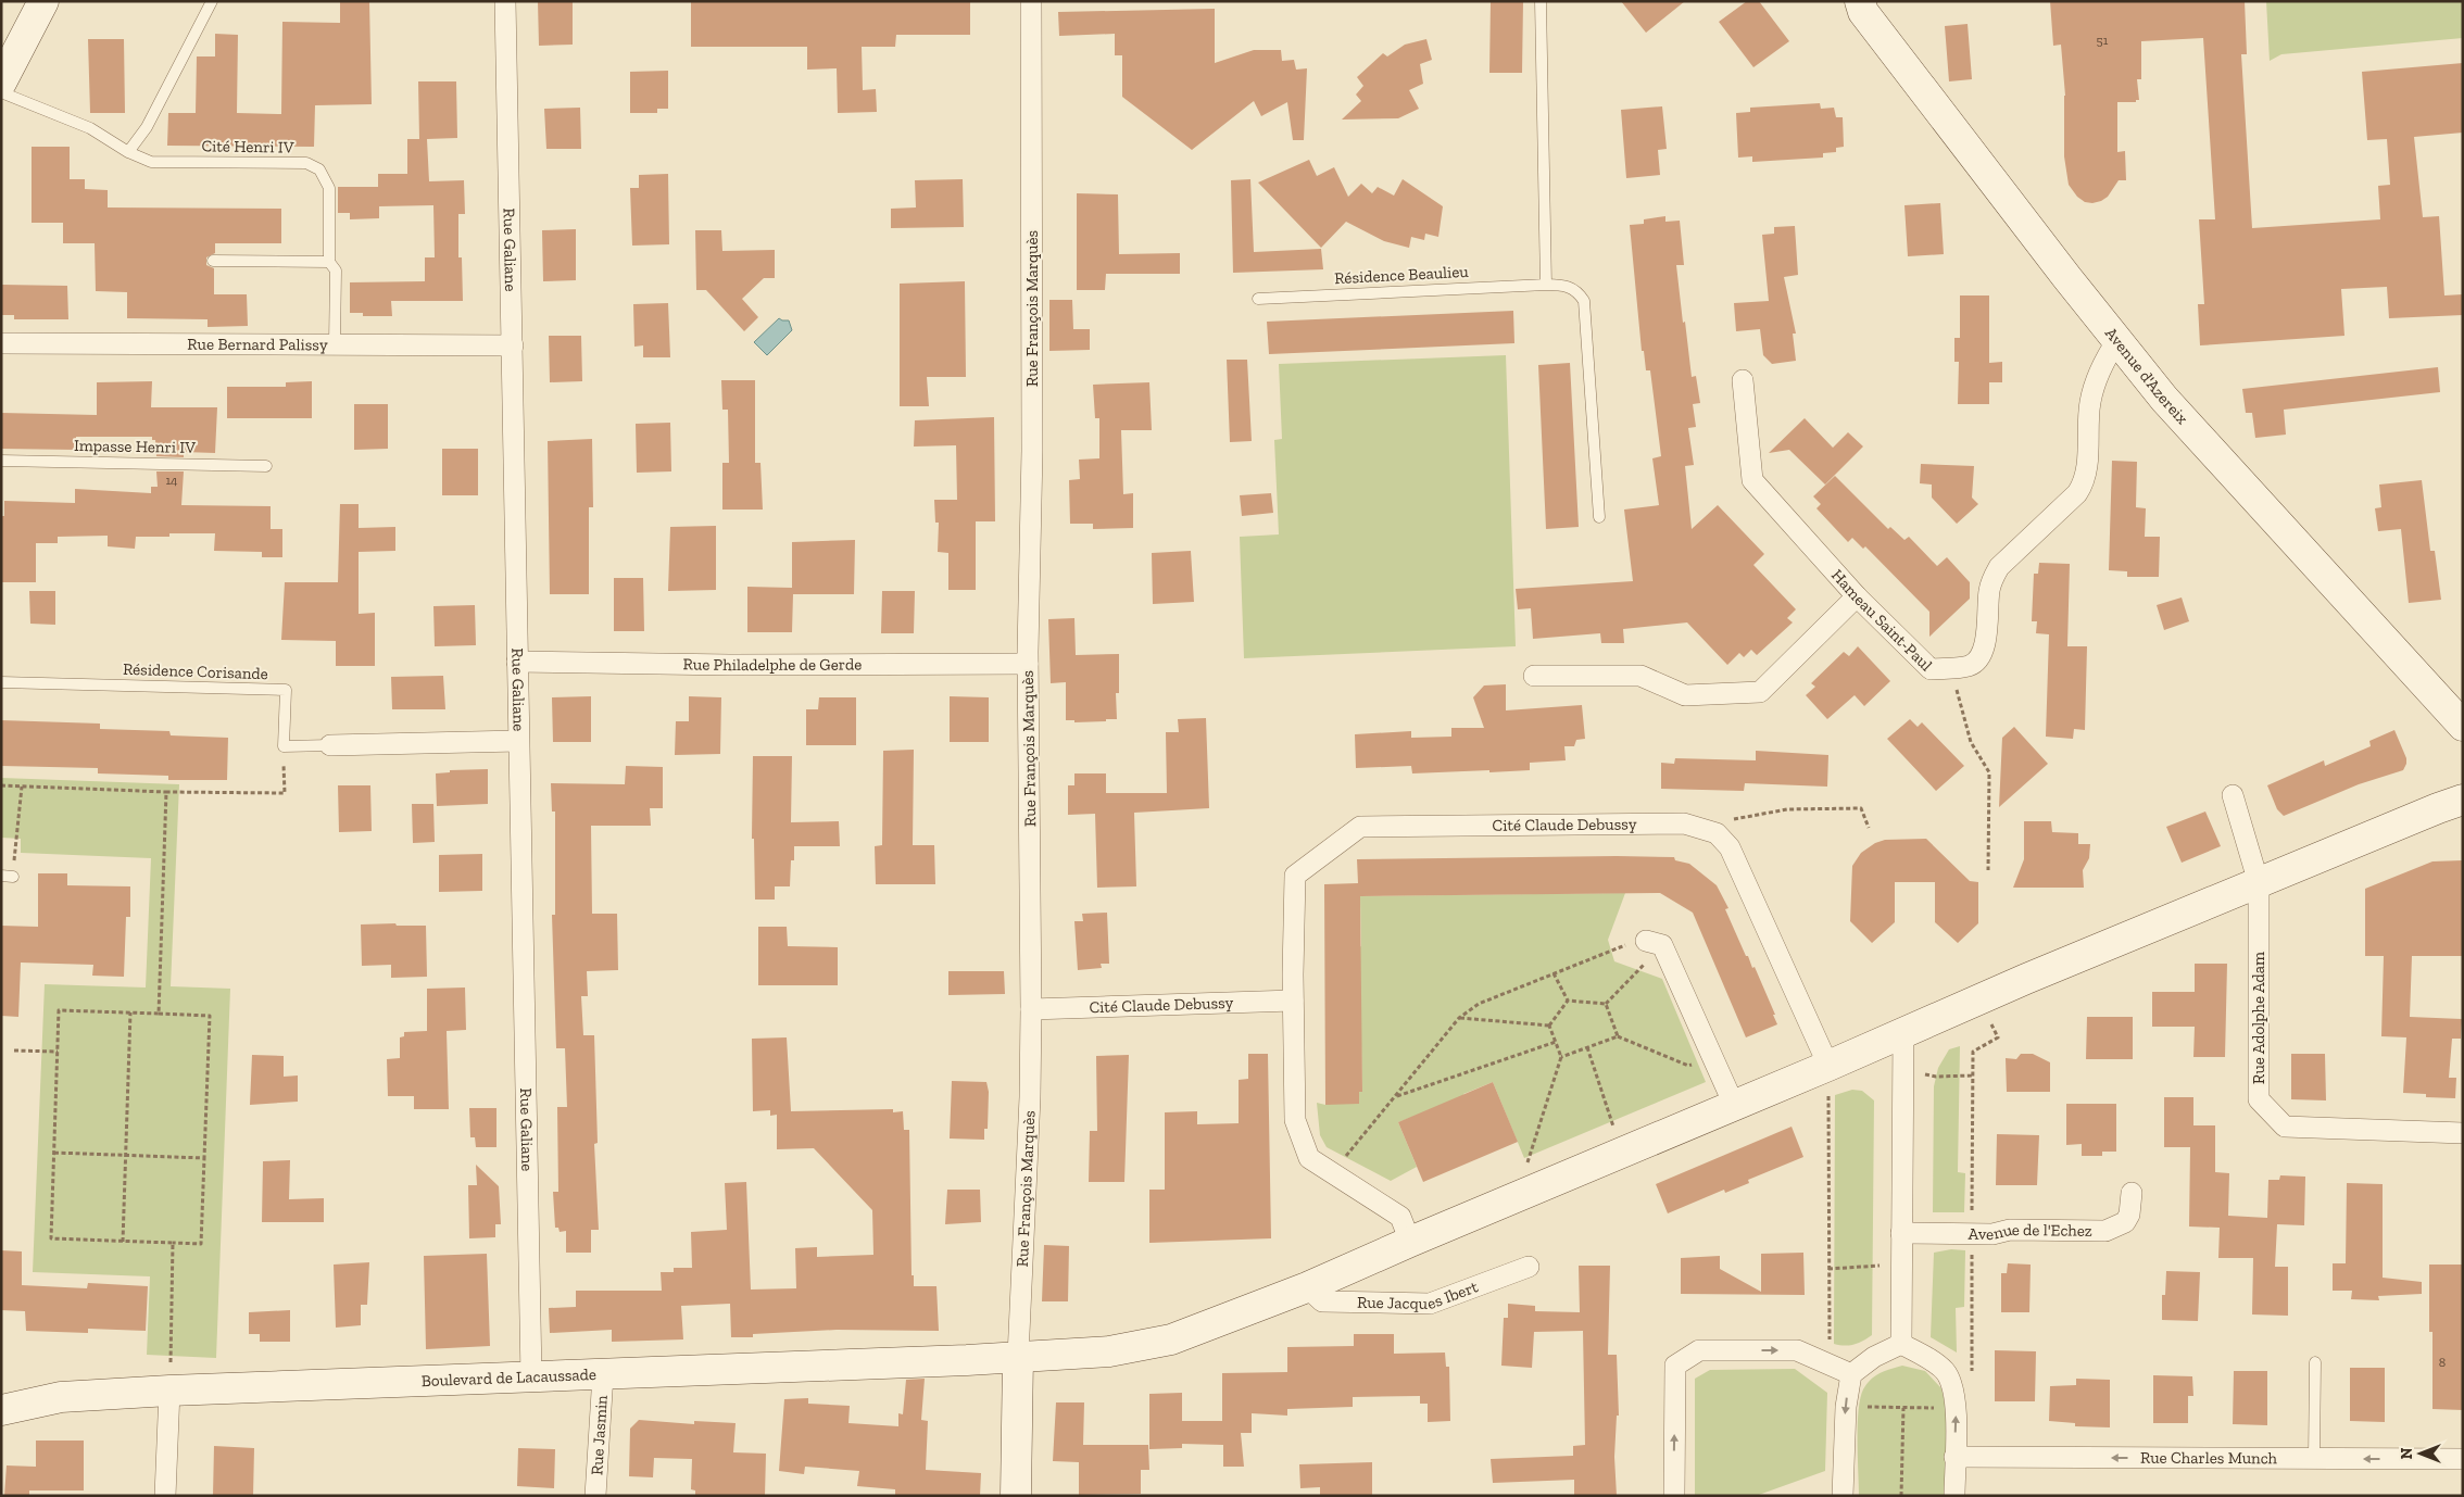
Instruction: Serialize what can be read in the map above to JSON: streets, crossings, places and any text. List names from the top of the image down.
{
  "streets": {
    "main road": ["Rue François Marquès", "Avenue d'Azereix", "Boulevard de Lacaussade"],
    "street": [
      "Rue Galiane",
      "Rue Bernard Palissy",
      "Hameau Saint-Paul",
      "Rue Philadelphe de Gerde",
      "Cité Claude Debussy",
      "Rue Adolphe Adam",
      "Avenue de l'Echez",
      "Rue Jacques Ibert",
      "Rue Jasmin",
      "Rue Charles Munch"
    ],
    "lane": [
      "Cité Henri IV",
      "Résidence Beaulieu",
      "Impasse Henri IV",
      "Résidence Corisande"
    ]
  },
  "crossings": [
    ["Cité Henri IV", "Rue Bernard Palissy"],
    ["Rue Galiane", "Rue Bernard Palissy"],
    ["Rue Galiane", "Rue Philadelphe de Gerde"],
    ["Rue Galiane", "Boulevard de Lacaussade"],
    ["Rue François Marquès", "Rue Philadelphe de Gerde"],
    ["Rue François Marquès", "Cité Claude Debussy"],
    ["Rue François Marquès", "Boulevard de Lacaussade"],
    ["Avenue d'Azereix", "Hameau Saint-Paul"],
    ["Cité Claude Debussy", "Boulevard de Lacaussade"],
    ["Rue Adolphe Adam", "Boulevard de Lacaussade"],
    ["Rue Jacques Ibert", "Boulevard de Lacaussade"],
    ["Boulevard de Lacaussade", "Rue Jasmin"]
  ],
  "one_way": ["Rue Charles Munch"],
  "house_numbers": ["51", "14", "8"],
  "north": "left"
}
